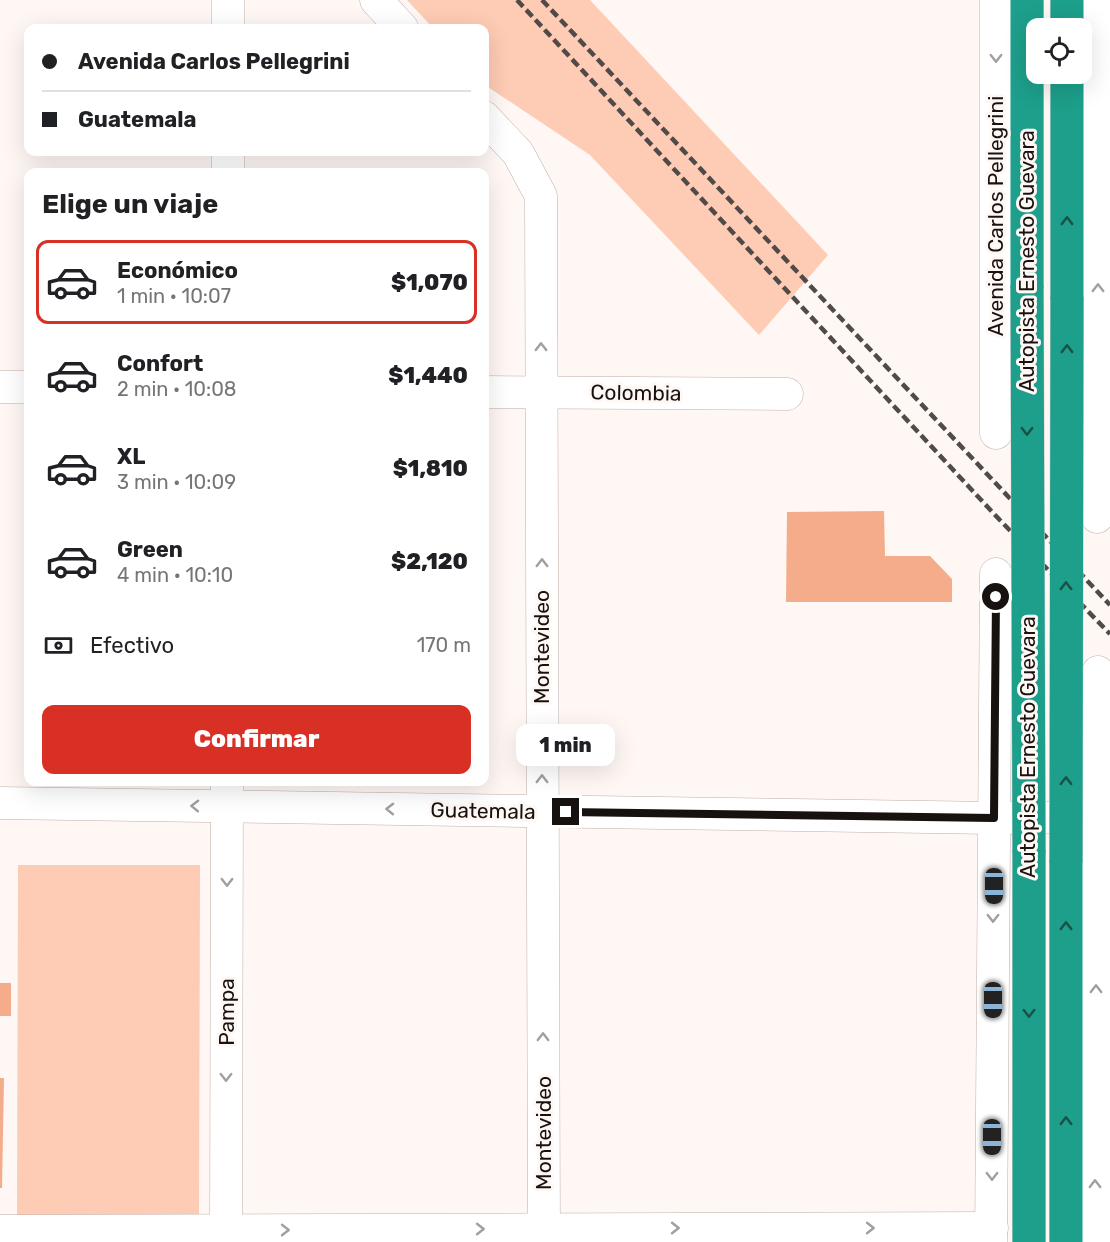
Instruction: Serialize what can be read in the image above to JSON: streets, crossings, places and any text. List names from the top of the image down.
{
  "streets": {
    "highway": ["Autopista Ernesto Guevara"],
    "street": [
      "Avenida Carlos Pellegrini",
      "Colombia",
      "Montevideo",
      "Guatemala",
      "Pampa"
    ]
  },
  "crossings": [
    ["Colombia", "Montevideo"],
    ["Montevideo", "Guatemala"],
    ["Guatemala", "Pampa"]
  ],
  "one_way": ["Montevideo", "Guatemala", "Pampa"],
  "page": {
    "banner": ["Avenida Carlos Pellegrini", "Guatemala"],
    "heading": "Elige un viaje",
    "list": [
      {
        "name": "Económico",
        "note": "1 min · 10:07",
        "value": "$1,070"
      },
      {
        "name": "Confort",
        "note": "2 min · 10:08",
        "value": "$1,440"
      },
      {
        "name": "XL",
        "note": "3 min · 10:09",
        "value": "$1,810"
      },
      {
        "name": "Green",
        "note": "4 min · 10:10",
        "value": "$2,120"
      }
    ],
    "pay": ["Efectivo", "170 m"],
    "buttons": "Confirmar",
    "bubble": "1 min"
  }
}
